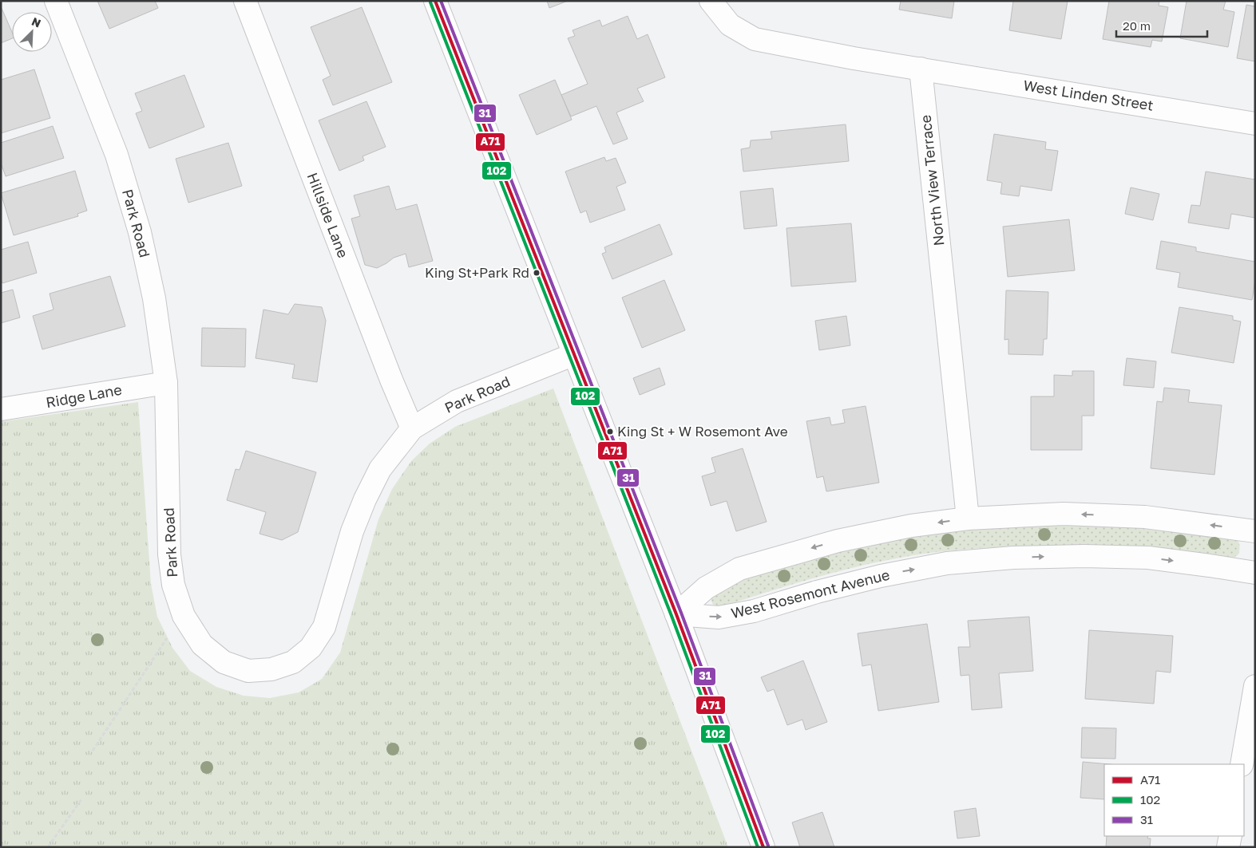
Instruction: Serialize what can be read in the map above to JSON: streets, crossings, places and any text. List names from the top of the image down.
{
  "streets": {
    "street": [
      "West Linden Street",
      "North View Terrace",
      "Hillside Lane",
      "Park Road",
      "Ridge Lane",
      "West Rosemont Avenue"
    ]
  },
  "crossings": [
    ["West Linden Street", "North View Terrace"],
    ["Hillside Lane", "Park Road"],
    ["Park Road", "Ridge Lane"]
  ],
  "places": ["King St+Park Rd", "King St + W Rosemont Ave"],
  "lines": ["transit line A71", "transit line 31", "transit line 102"],
  "legend": ["A71", "102", "31"],
  "scale_bar": "20 m",
  "north": "top right"
}
